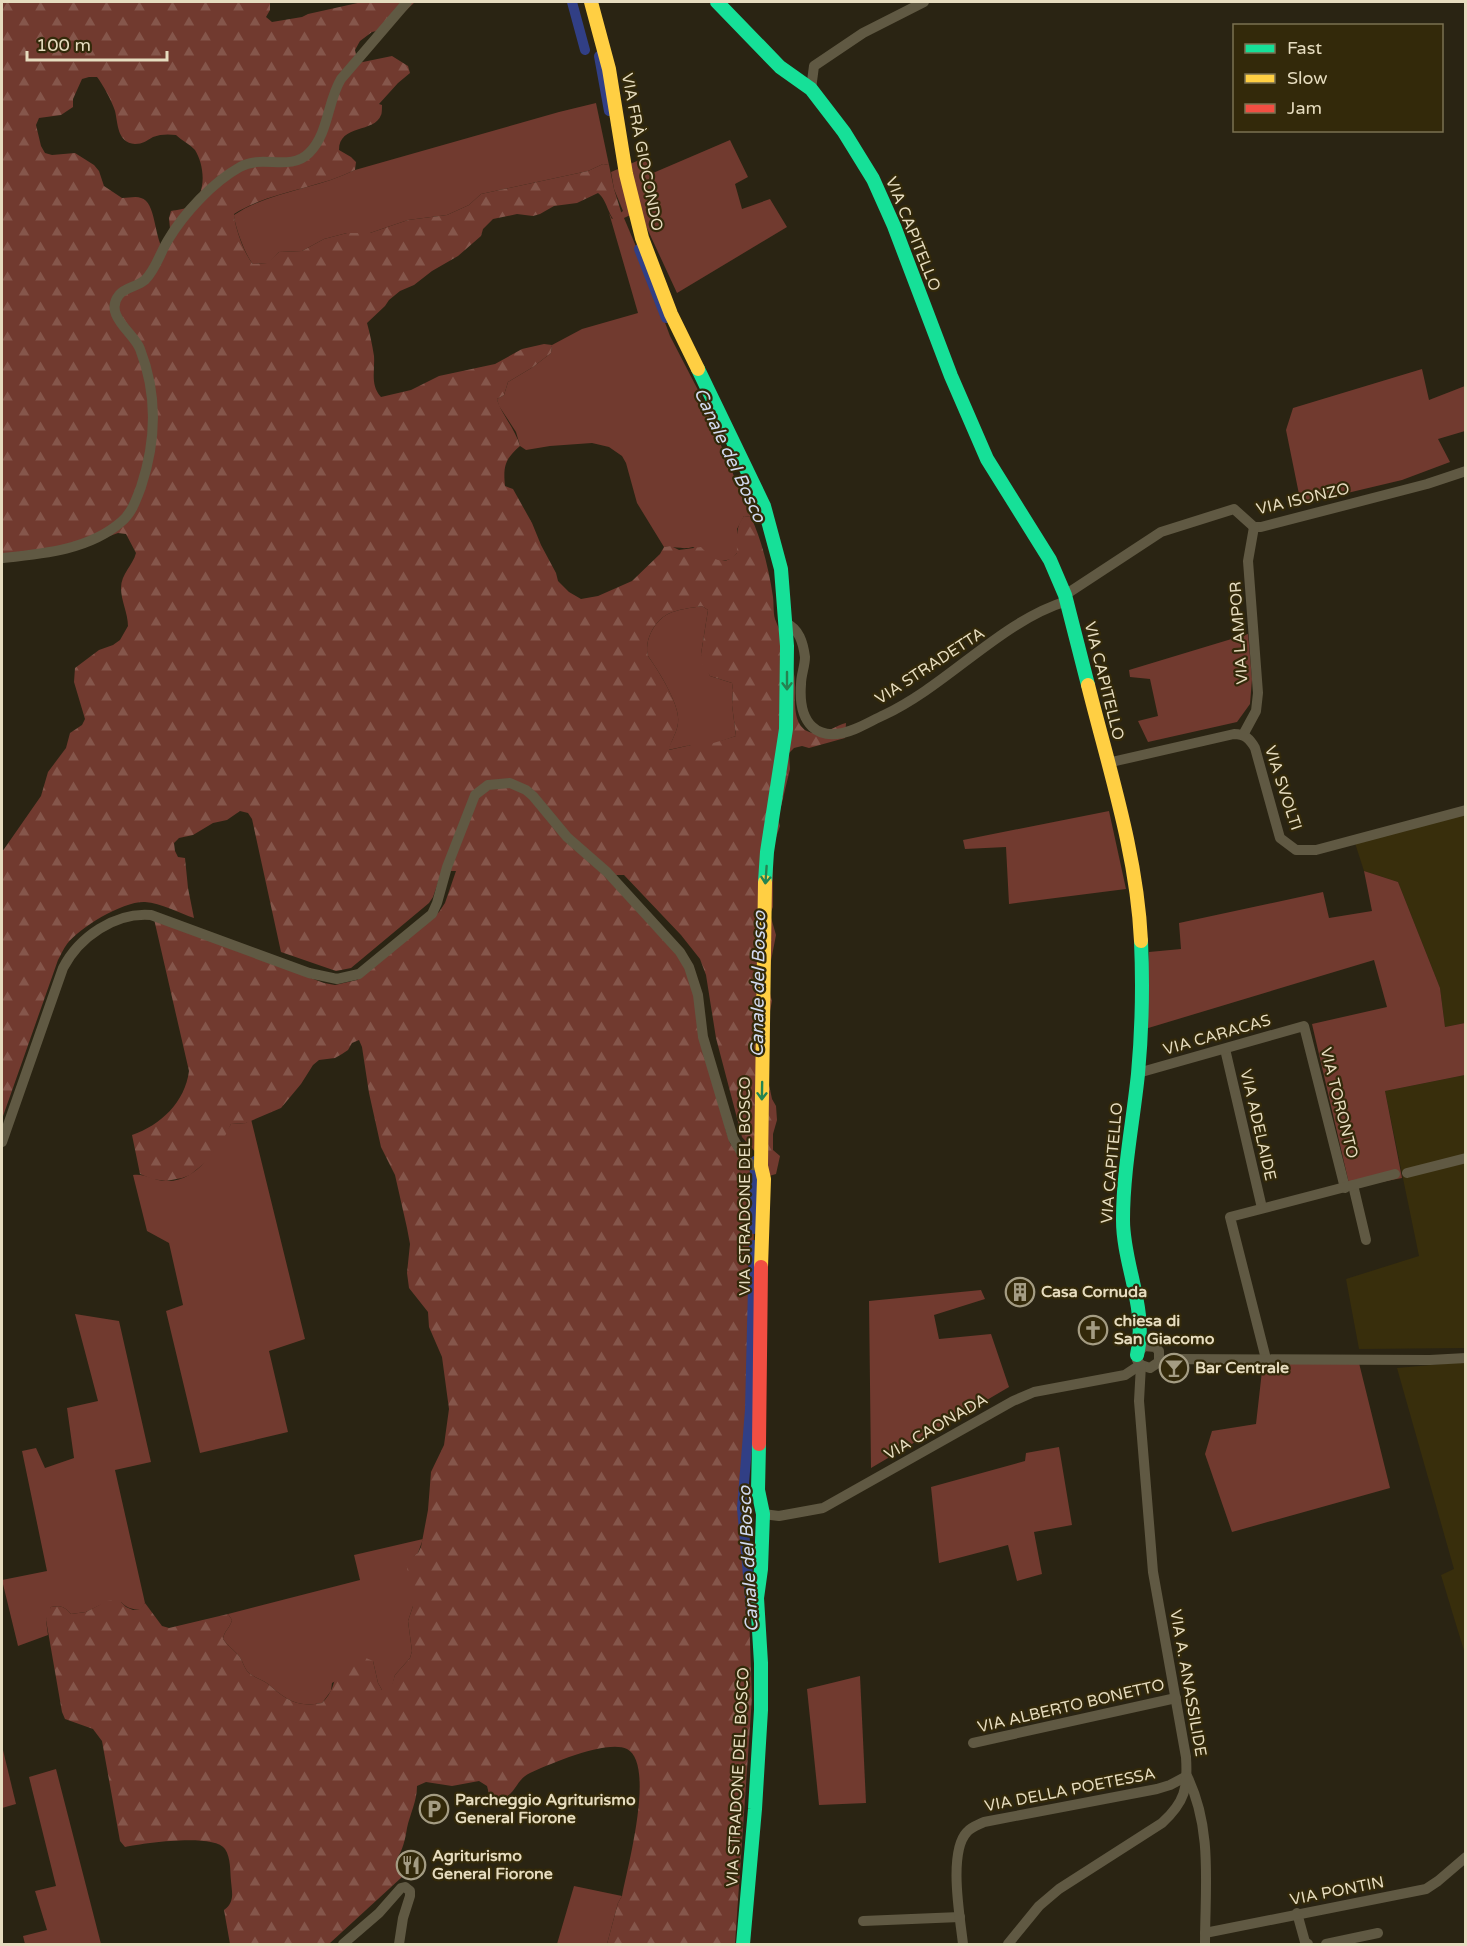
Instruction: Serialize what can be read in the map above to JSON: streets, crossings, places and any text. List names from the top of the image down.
{
  "streets": {
    "street": [
      "VIA FRÀ GIOCONDO",
      "VIA CAPITELLO",
      "VIA ISONZO",
      "VIA LAMPOR",
      "VIA STRADETTA",
      "VIA SVOLTI",
      "VIA CARACAS",
      "VIA TORONTO",
      "VIA ADELAIDE",
      "VIA STRADONE DEL BOSCO",
      "VIA CAONADA",
      "VIA A. ANASSILIDE",
      "VIA ALBERTO BONETTO",
      "VIA DELLA POETESSA",
      "VIA PONTIN"
    ]
  },
  "crossings": [
    ["VIA FRÀ GIOCONDO", "VIA STRADONE DEL BOSCO"],
    ["VIA CAPITELLO", "VIA ISONZO"],
    ["VIA CAPITELLO", "VIA STRADETTA"],
    ["VIA CAPITELLO", "VIA SVOLTI"],
    ["VIA CAPITELLO", "VIA CARACAS"],
    ["VIA CAPITELLO", "VIA CAONADA"],
    ["VIA CAPITELLO", "VIA A. ANASSILIDE"],
    ["VIA ISONZO", "VIA LAMPOR"],
    ["VIA ISONZO", "VIA STRADETTA"],
    ["VIA LAMPOR", "VIA SVOLTI"],
    ["VIA STRADETTA", "VIA STRADONE DEL BOSCO"],
    ["VIA CARACAS", "VIA TORONTO"],
    ["VIA CARACAS", "VIA ADELAIDE"],
    ["VIA STRADONE DEL BOSCO", "VIA CAONADA"],
    ["VIA CAONADA", "VIA A. ANASSILIDE"],
    ["VIA A. ANASSILIDE", "VIA ALBERTO BONETTO"],
    ["VIA A. ANASSILIDE", "VIA DELLA POETESSA"]
  ],
  "water": ["Canale del Bosco"],
  "places": {
    "building": ["Casa Cornuda"],
    "church": ["chiesa di San Giacomo"],
    "bar": ["Bar Centrale"],
    "parking": ["Parcheggio Agriturismo General Fiorone"],
    "restaurant": ["Agriturismo General Fiorone"]
  },
  "legend": ["Fast", "Slow", "Jam"],
  "scale_bar": "100 m"
}
